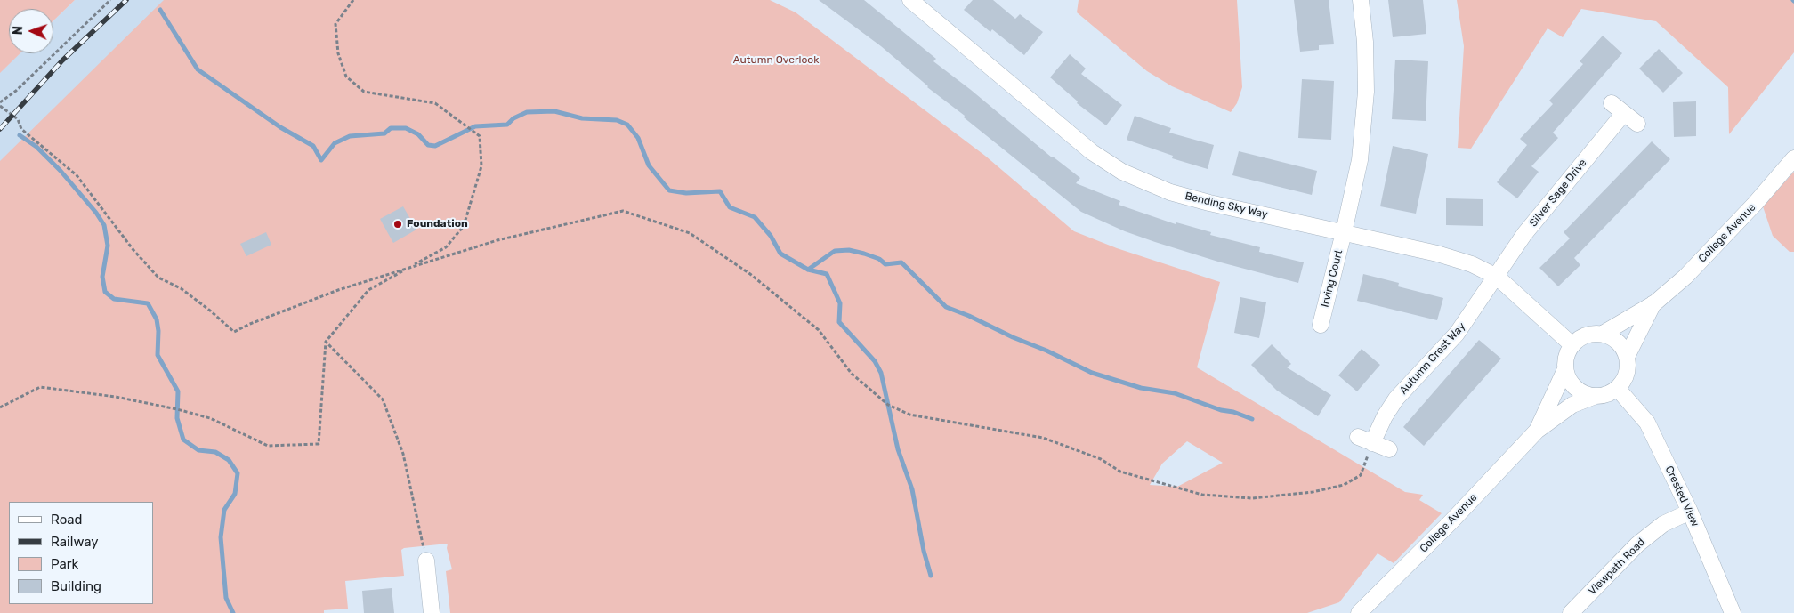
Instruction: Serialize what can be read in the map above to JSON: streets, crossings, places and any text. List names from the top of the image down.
{
  "streets": {
    "street": [
      "Silver Sage Drive",
      "Bending Sky Way",
      "College Avenue",
      "Irving Court",
      "Autumn Crest Way",
      "Crested View",
      "Viewpath Road"
    ]
  },
  "crossings": [
    ["Silver Sage Drive", "Bending Sky Way"],
    ["Silver Sage Drive", "Autumn Crest Way"],
    ["Bending Sky Way", "College Avenue"],
    ["Bending Sky Way", "Irving Court"],
    ["Bending Sky Way", "Autumn Crest Way"],
    ["Bending Sky Way", "Crested View"],
    ["College Avenue", "Crested View"],
    ["Crested View", "Viewpath Road"]
  ],
  "parks": ["Autumn Overlook"],
  "places": ["Foundation"],
  "legend": [
    "Road",
    "Railway",
    "Park",
    "Building"
  ],
  "north": "left"
}
